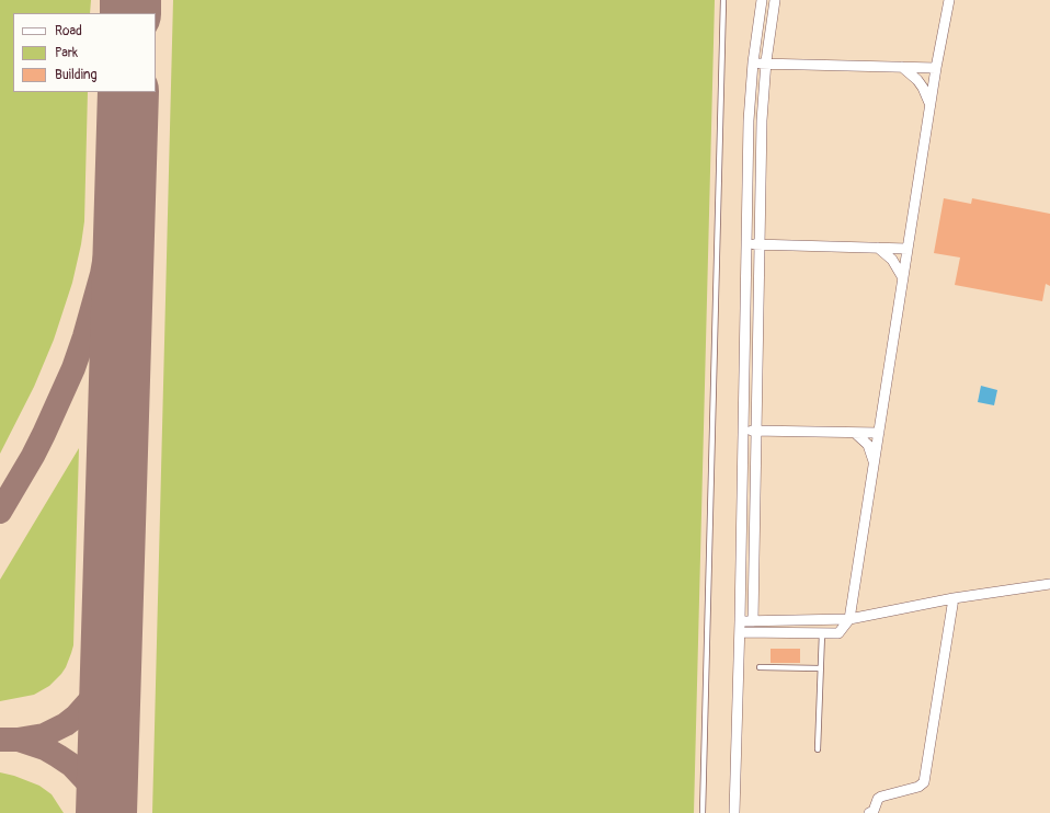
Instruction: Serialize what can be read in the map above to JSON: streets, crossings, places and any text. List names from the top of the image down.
{
  "legend": ["Road", "Park", "Building"]
}
